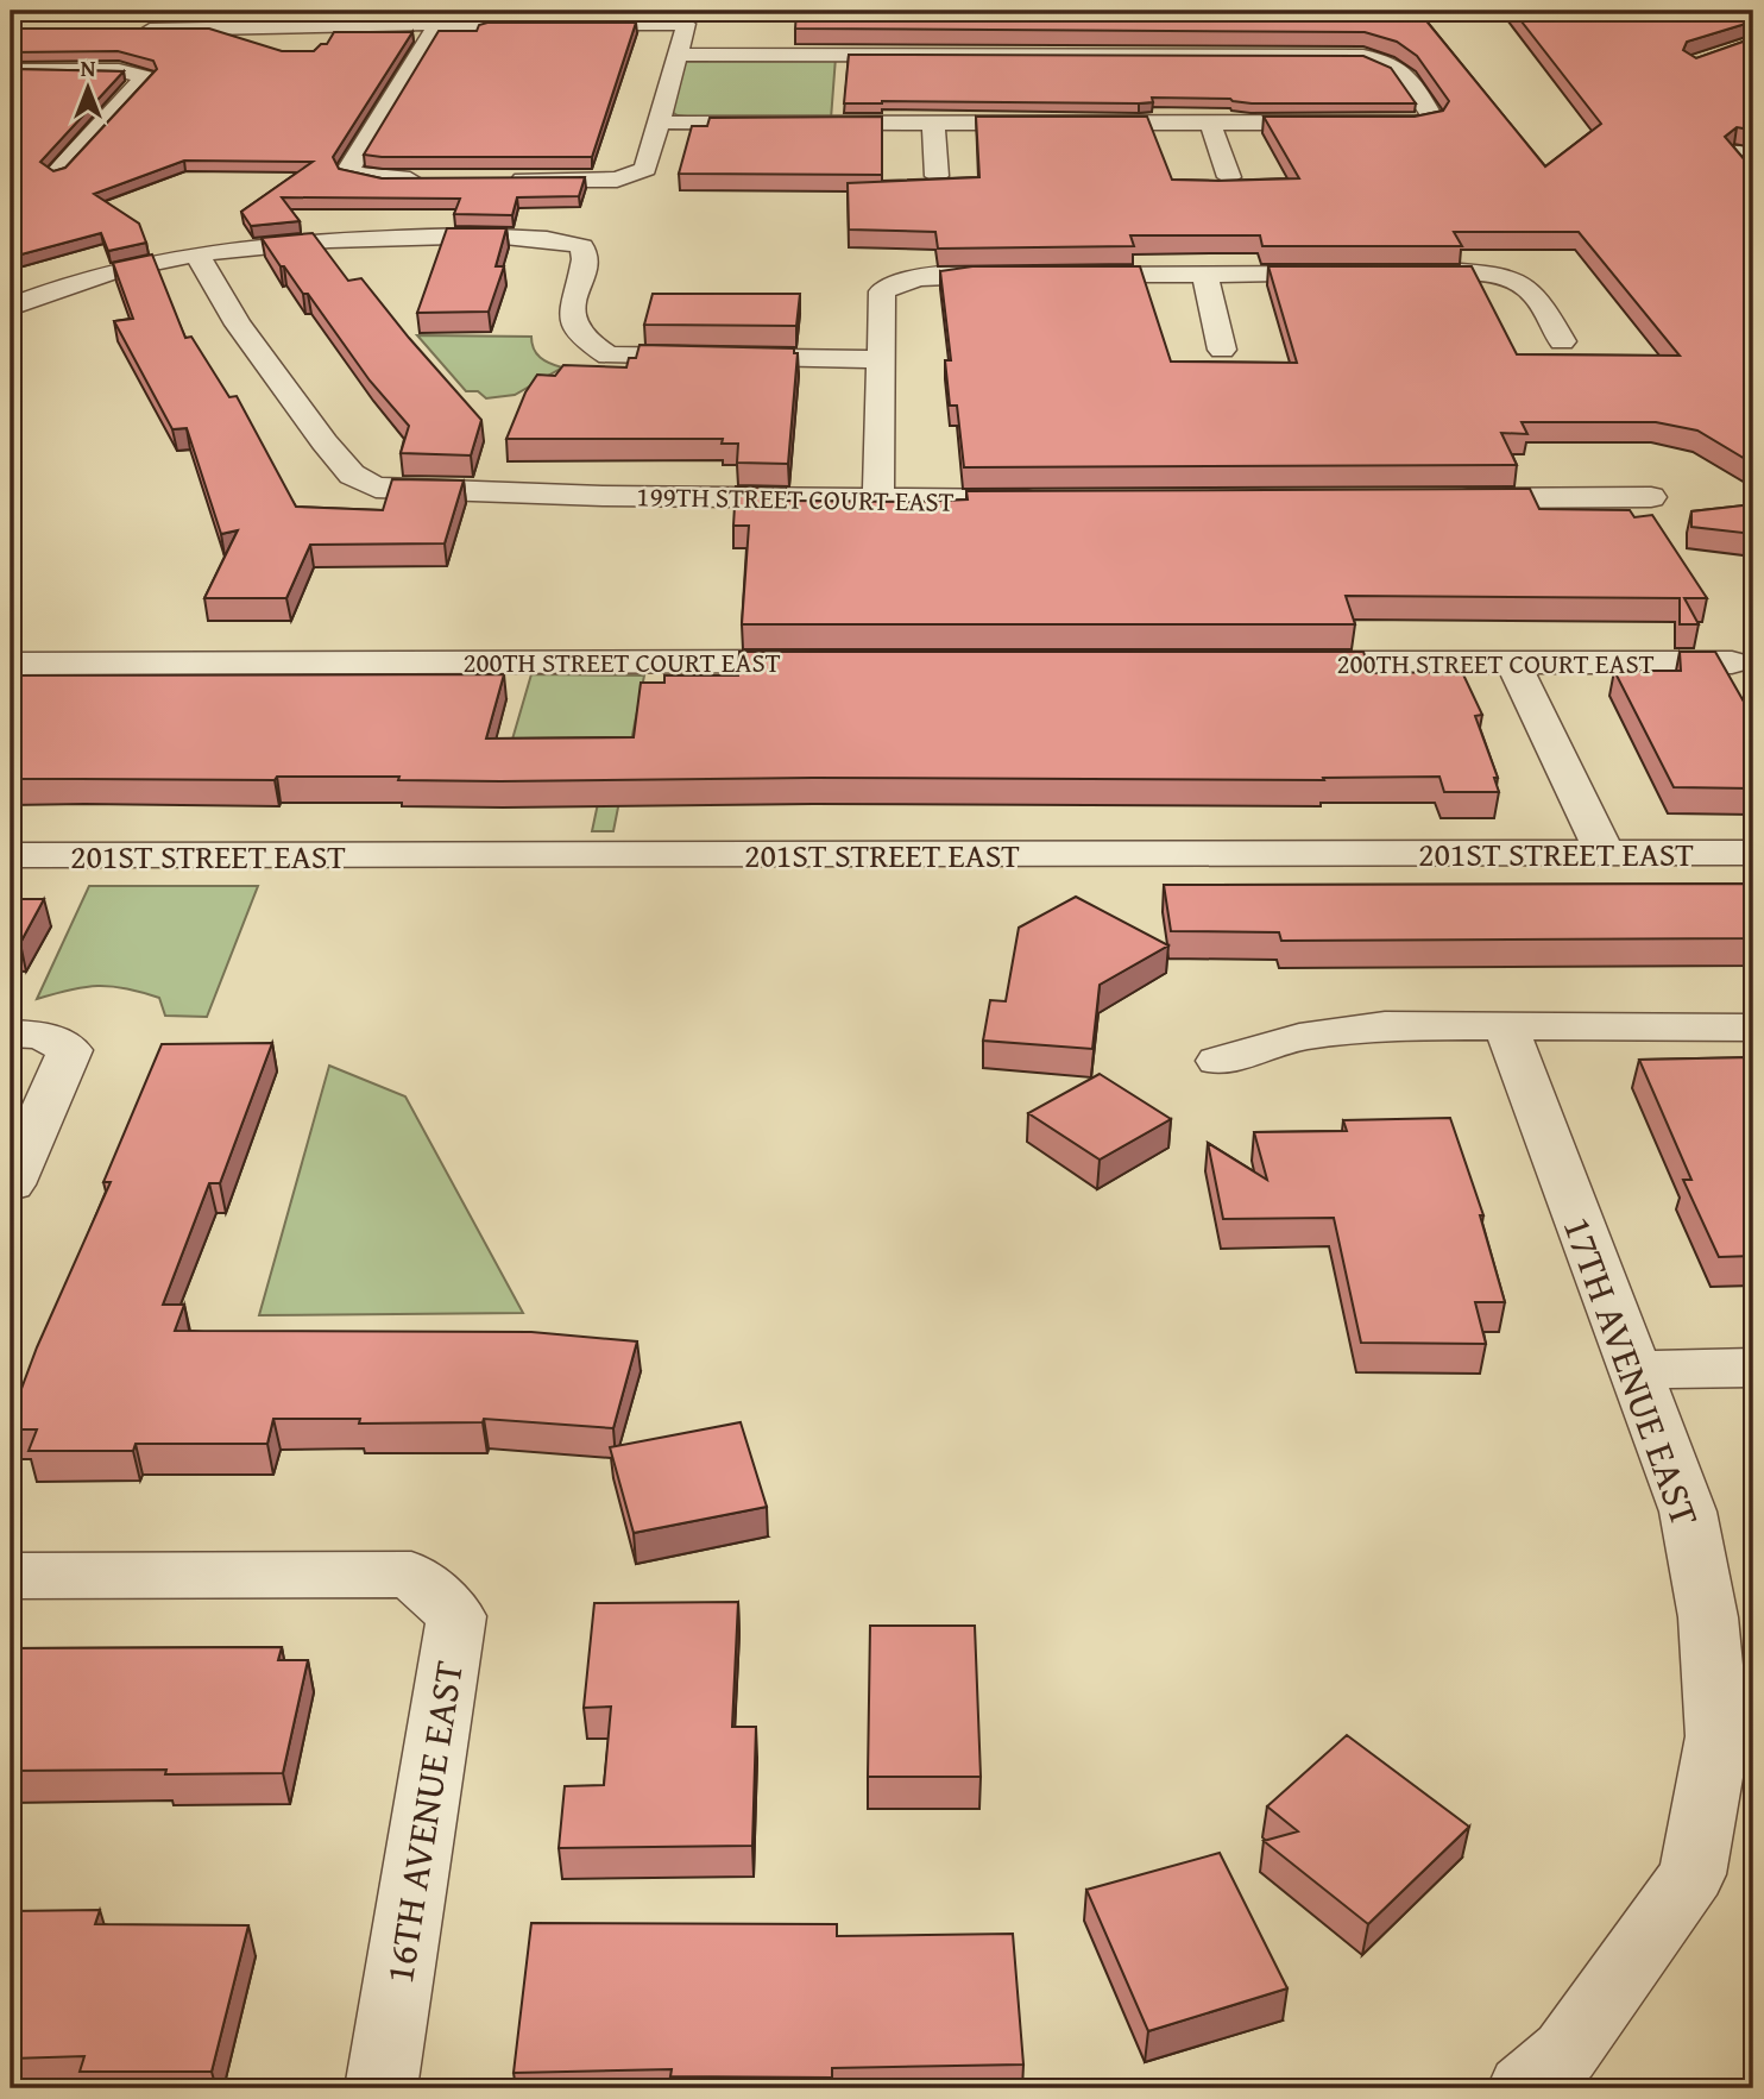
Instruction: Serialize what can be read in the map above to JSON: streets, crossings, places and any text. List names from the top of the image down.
{
  "streets": {
    "street": [
      "199TH STREET COURT EAST",
      "200TH STREET COURT EAST",
      "201ST STREET EAST",
      "17TH AVENUE EAST",
      "16TH AVENUE EAST"
    ]
  },
  "north": "top"
}
